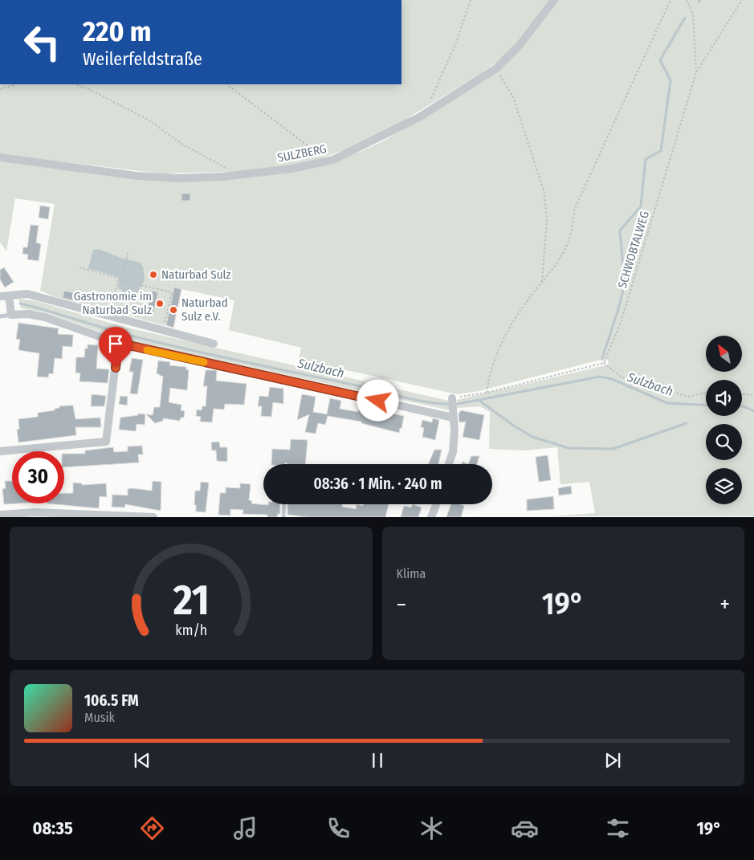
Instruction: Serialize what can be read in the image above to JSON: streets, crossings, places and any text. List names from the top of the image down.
{
  "streets": {
    "street": ["SULZBERG"],
    "path": ["SCHWOBTALWEG"]
  },
  "water": ["Sulzbach"],
  "places": ["Naturbad Sulz", "Gastronomie im Naturbad Sulz", "Naturbad Sulz e.V."],
  "north": "top left",
  "page": {
    "turn": ["220 m", "Weilerfeldstraße"],
    "limit": "30",
    "trip": "08:36 · 1 Min. · 240 m",
    "tile": "Klima",
    "heat": ["−", "19°", "+"],
    "song": ["106.5 FM", "Musik"],
    "tabs": ["08:35", "19°"],
    "gauge": ["21", "km/h"]
  }
}
